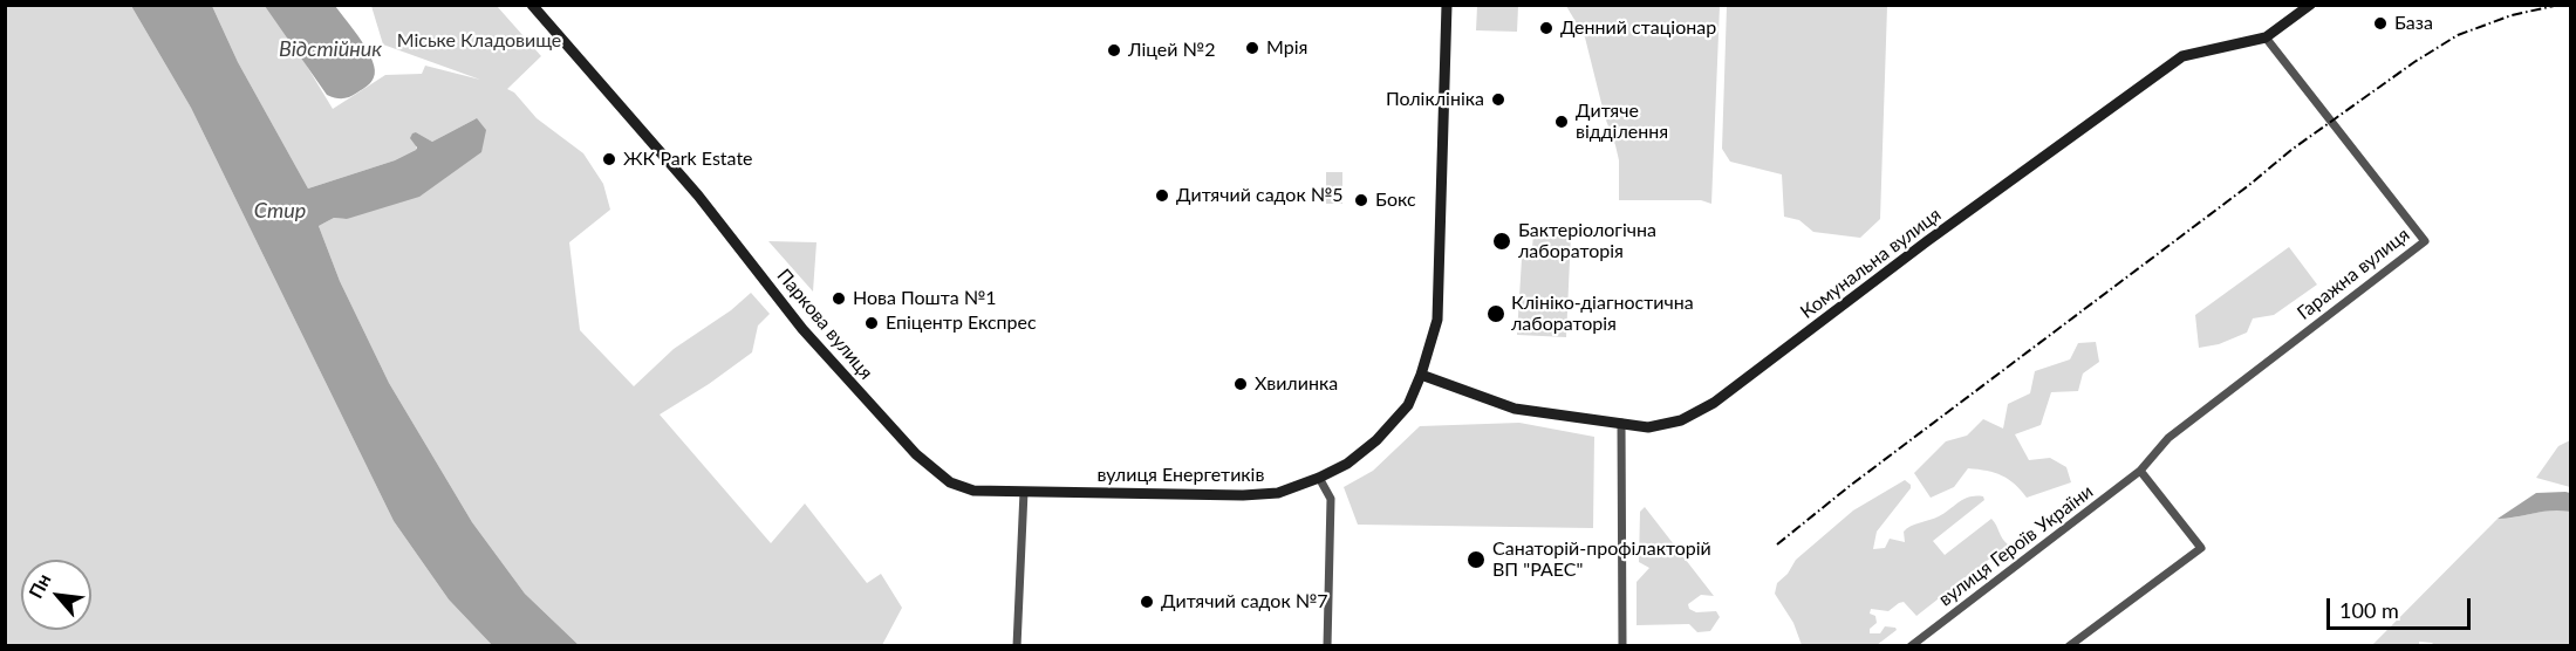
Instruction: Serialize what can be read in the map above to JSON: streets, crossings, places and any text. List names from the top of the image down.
{
  "streets": {
    "street": [
      "Комунальна вулиця",
      "Гаражна вулиця",
      "Паркова вулиця",
      "вулиця Енергетиків",
      "вулиця Героїв України"
    ]
  },
  "crossings": [
    ["Комунальна вулиця", "Гаражна вулиця"],
    ["Комунальна вулиця", "вулиця Енергетиків"],
    ["Гаражна вулиця", "вулиця Героїв України"],
    ["Паркова вулиця", "вулиця Енергетиків"]
  ],
  "water": ["Відстійник", "Стир"],
  "parks": ["Міське Кладовище"],
  "places": [
    "База",
    "Денний стаціонар",
    "Мрія",
    "Ліцей №2",
    "Поліклініка",
    "Дитяче відділення",
    "ЖК Park Estate",
    "Дитячий садок №5",
    "Бокс",
    "Бактеріологічна лабораторія",
    "Нова Пошта №1",
    "Клініко-діагностична лабораторія",
    "Епіцентр Експрес",
    "Хвилинка",
    "Санаторій-профілакторій ВП \"РАЕС\"",
    "Дитячий садок №7"
  ],
  "scale_bar": "100 m",
  "north": "top left"
}
